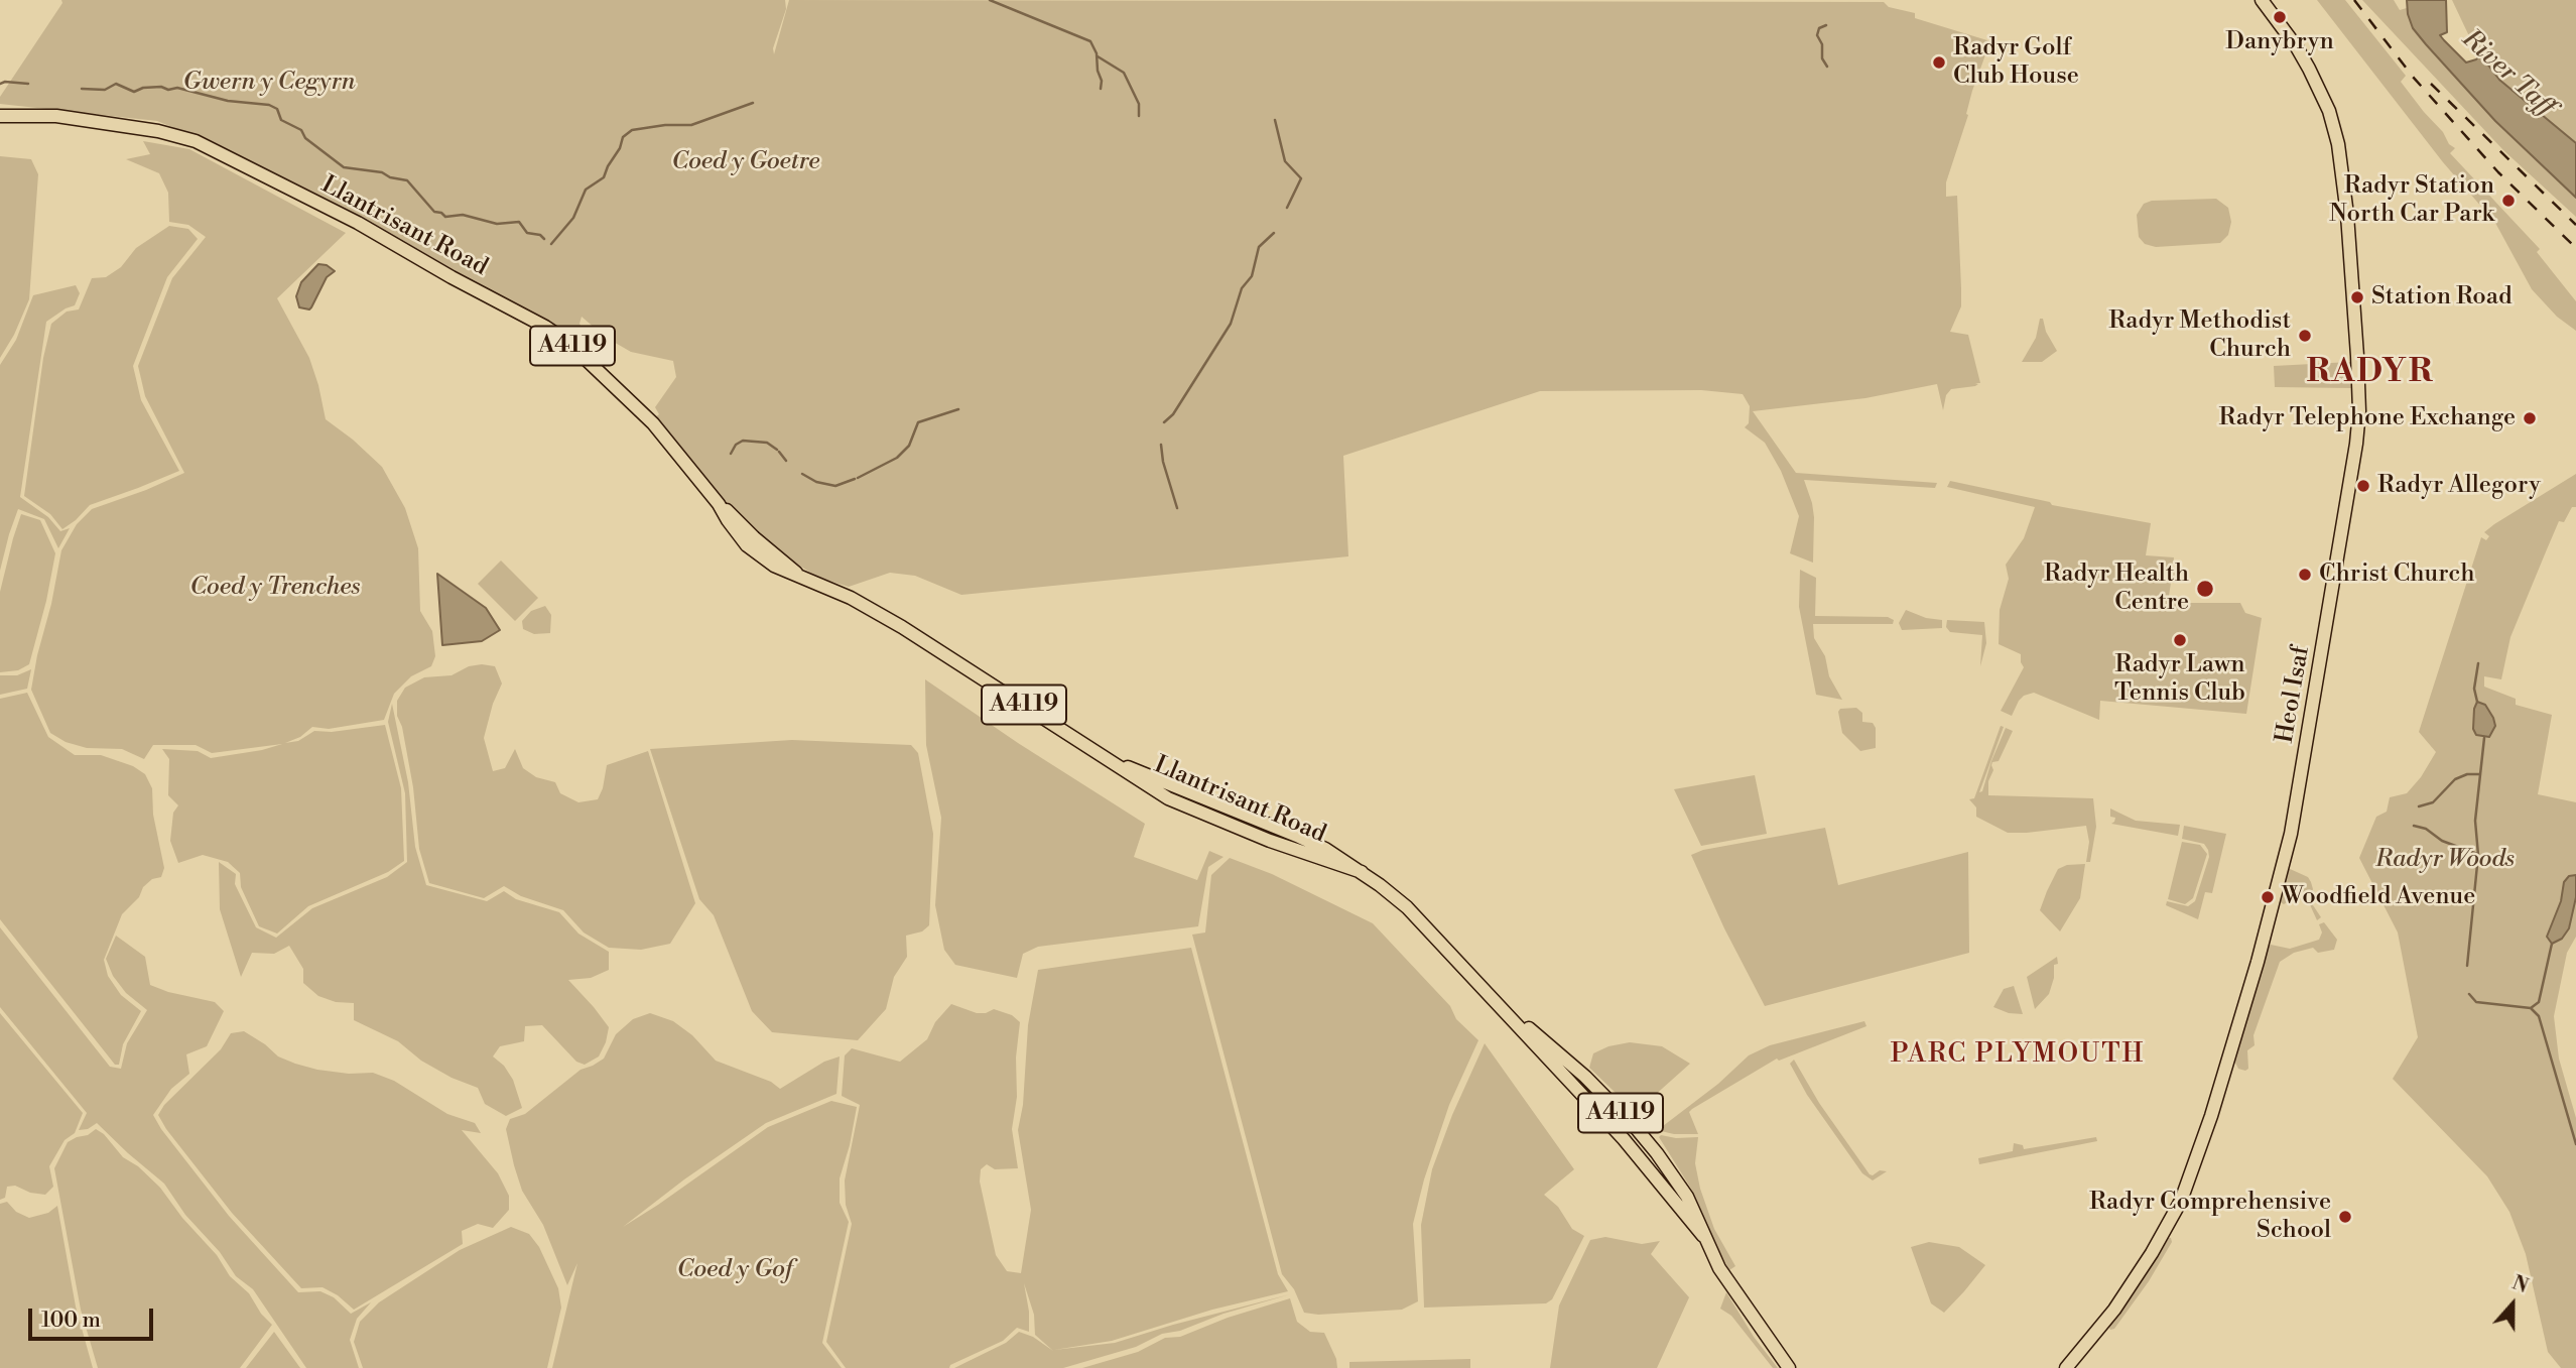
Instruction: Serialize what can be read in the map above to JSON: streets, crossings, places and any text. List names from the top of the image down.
{
  "streets": {
    "main road": ["Llantrisant Road", "A4119", "Heol Isaf"]
  },
  "districts": ["RADYR", "PARC PLYMOUTH"],
  "water": ["River Taff"],
  "parks": [
    "Gwern y Cegyrn",
    "Coed y Goetre",
    "Coed y Trenches",
    "Radyr Woods",
    "Coed y Gof"
  ],
  "places": [
    "Danybryn",
    "Radyr Golf Club House",
    "Radyr Station North Car Park",
    "Station Road",
    "Radyr Methodist Church",
    "Radyr Telephone Exchange",
    "Radyr Allegory",
    "Christ Church",
    "Radyr Health Centre",
    "Radyr Lawn Tennis Club",
    "Woodfield Avenue",
    "Radyr Comprehensive School"
  ],
  "scale_bar": "100 m",
  "north": "top"
}
